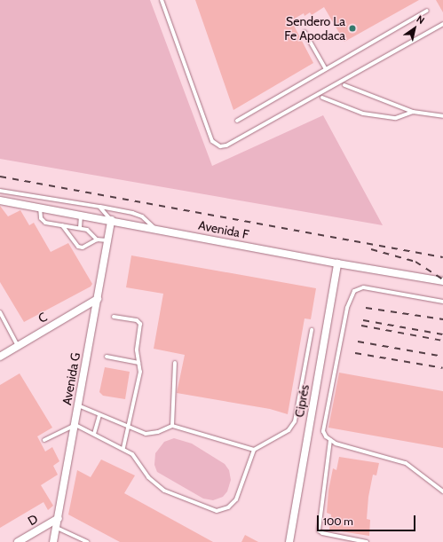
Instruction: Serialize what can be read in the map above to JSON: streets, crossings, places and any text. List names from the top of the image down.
{
  "streets": {
    "street": [
      "Avenida F",
      "C",
      "Avenida G",
      "Ciprés",
      "D"
    ]
  },
  "crossings": [
    ["Avenida F", "Avenida G"],
    ["Avenida F", "Ciprés"],
    ["C", "Avenida G"],
    ["Avenida G", "D"]
  ],
  "places": ["Sendero La Fe Apodaca"],
  "scale_bar": "100 m",
  "north": "top right"
}
